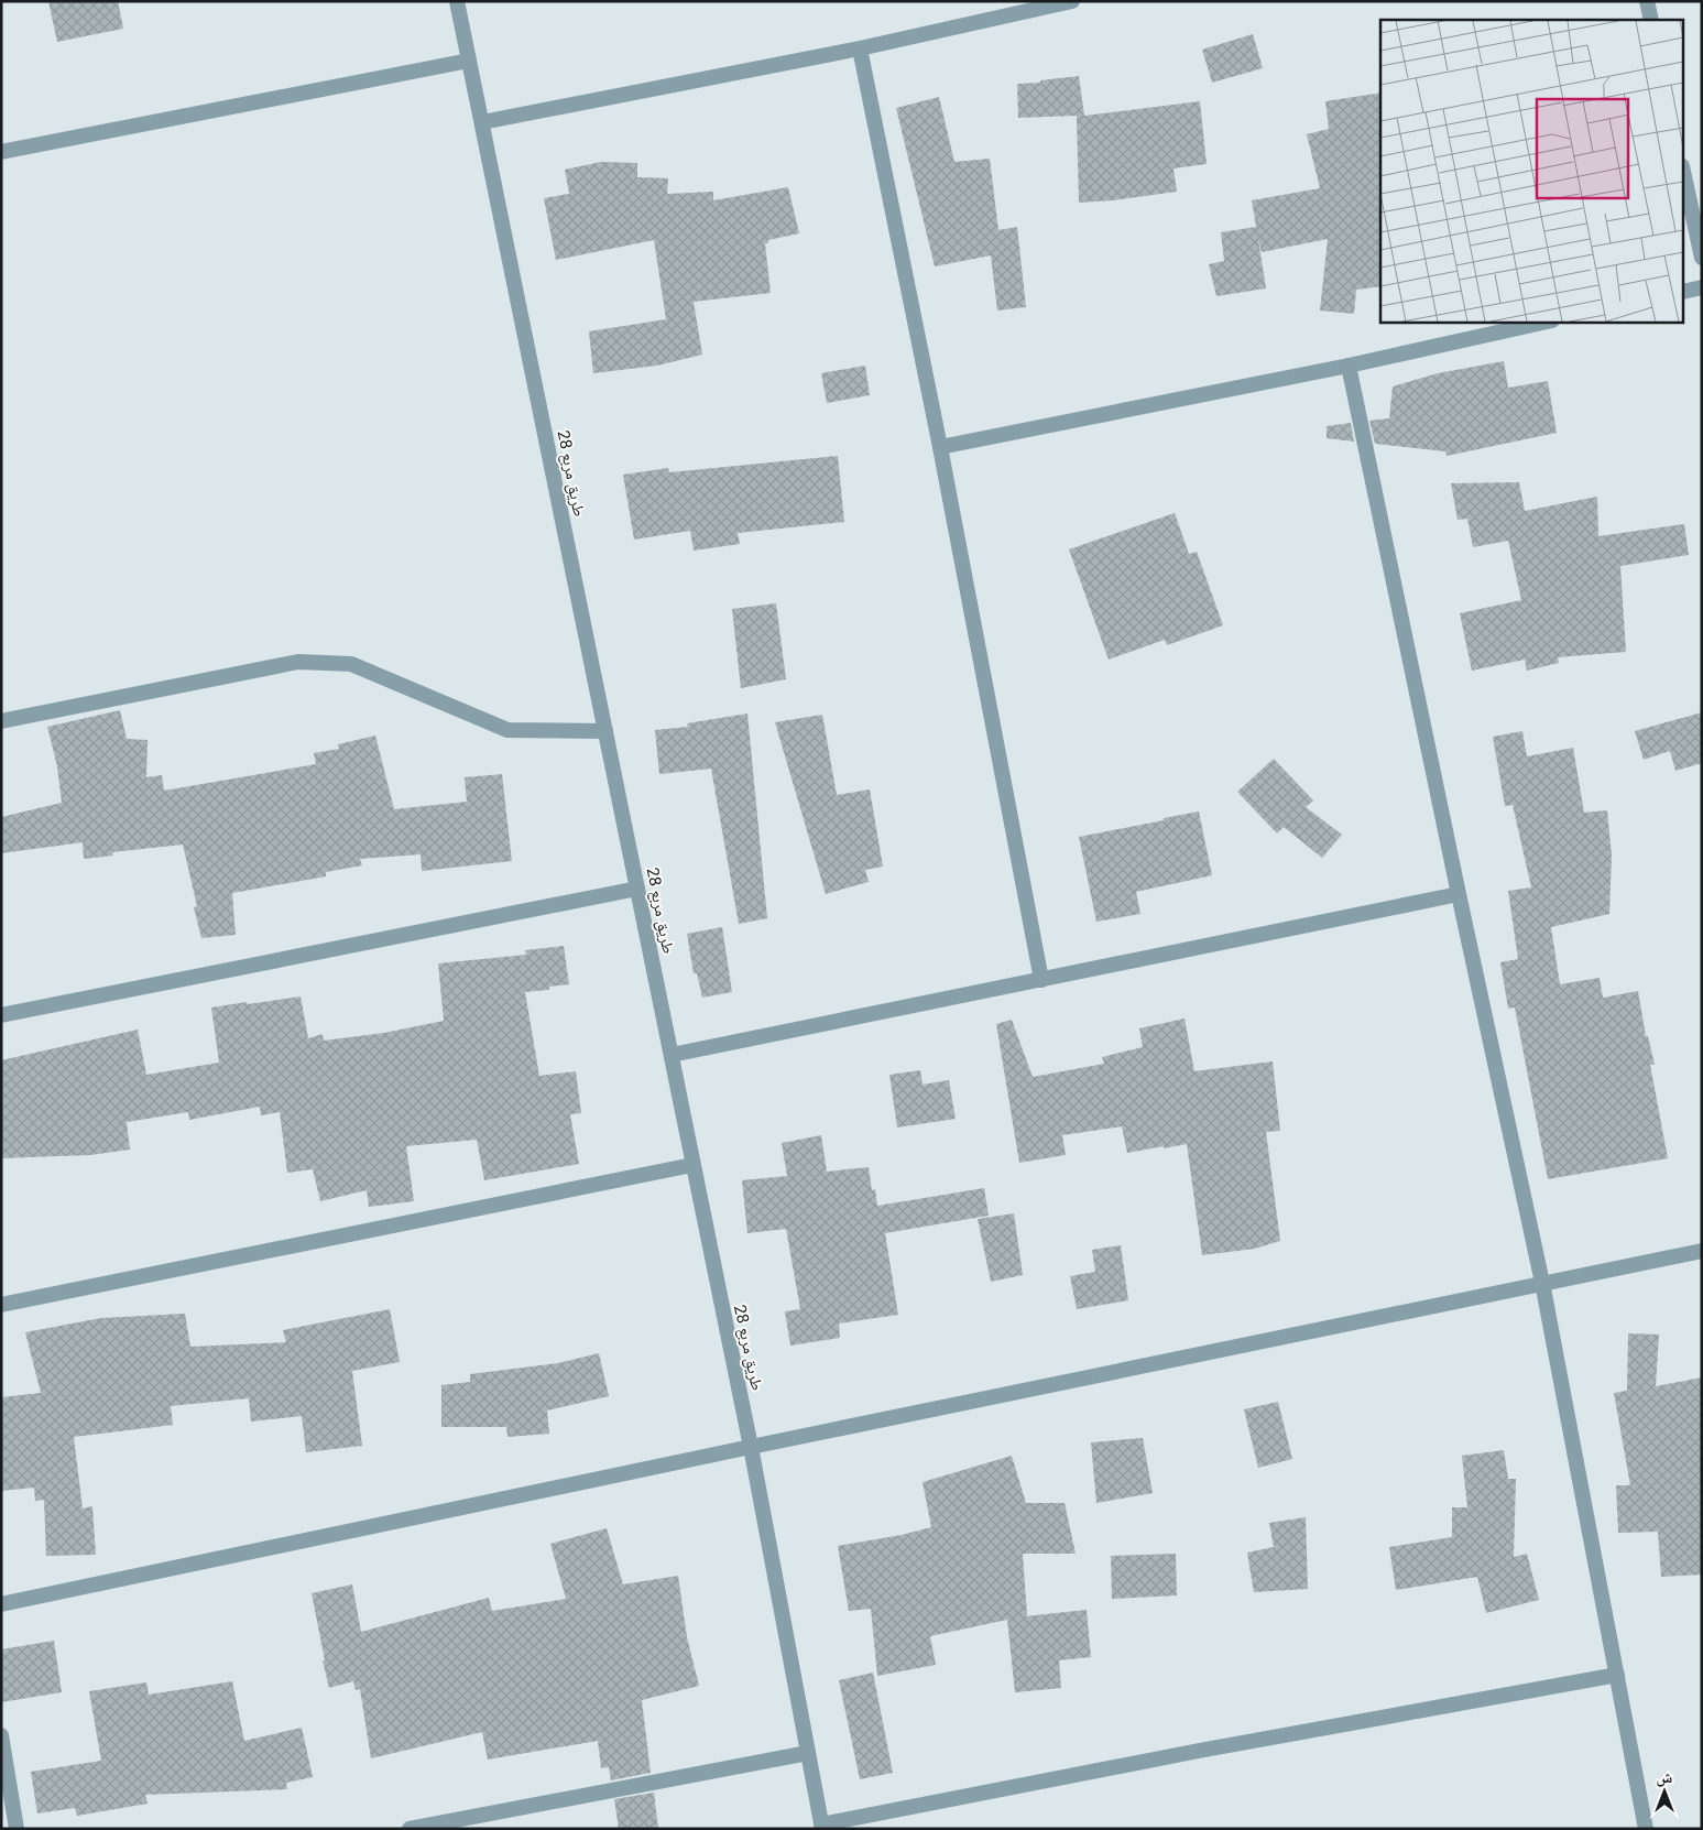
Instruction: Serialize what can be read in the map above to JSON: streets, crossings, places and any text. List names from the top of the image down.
{
  "streets": {
    "street": ["طريق مربع 28"]
  },
  "north": "top"
}
